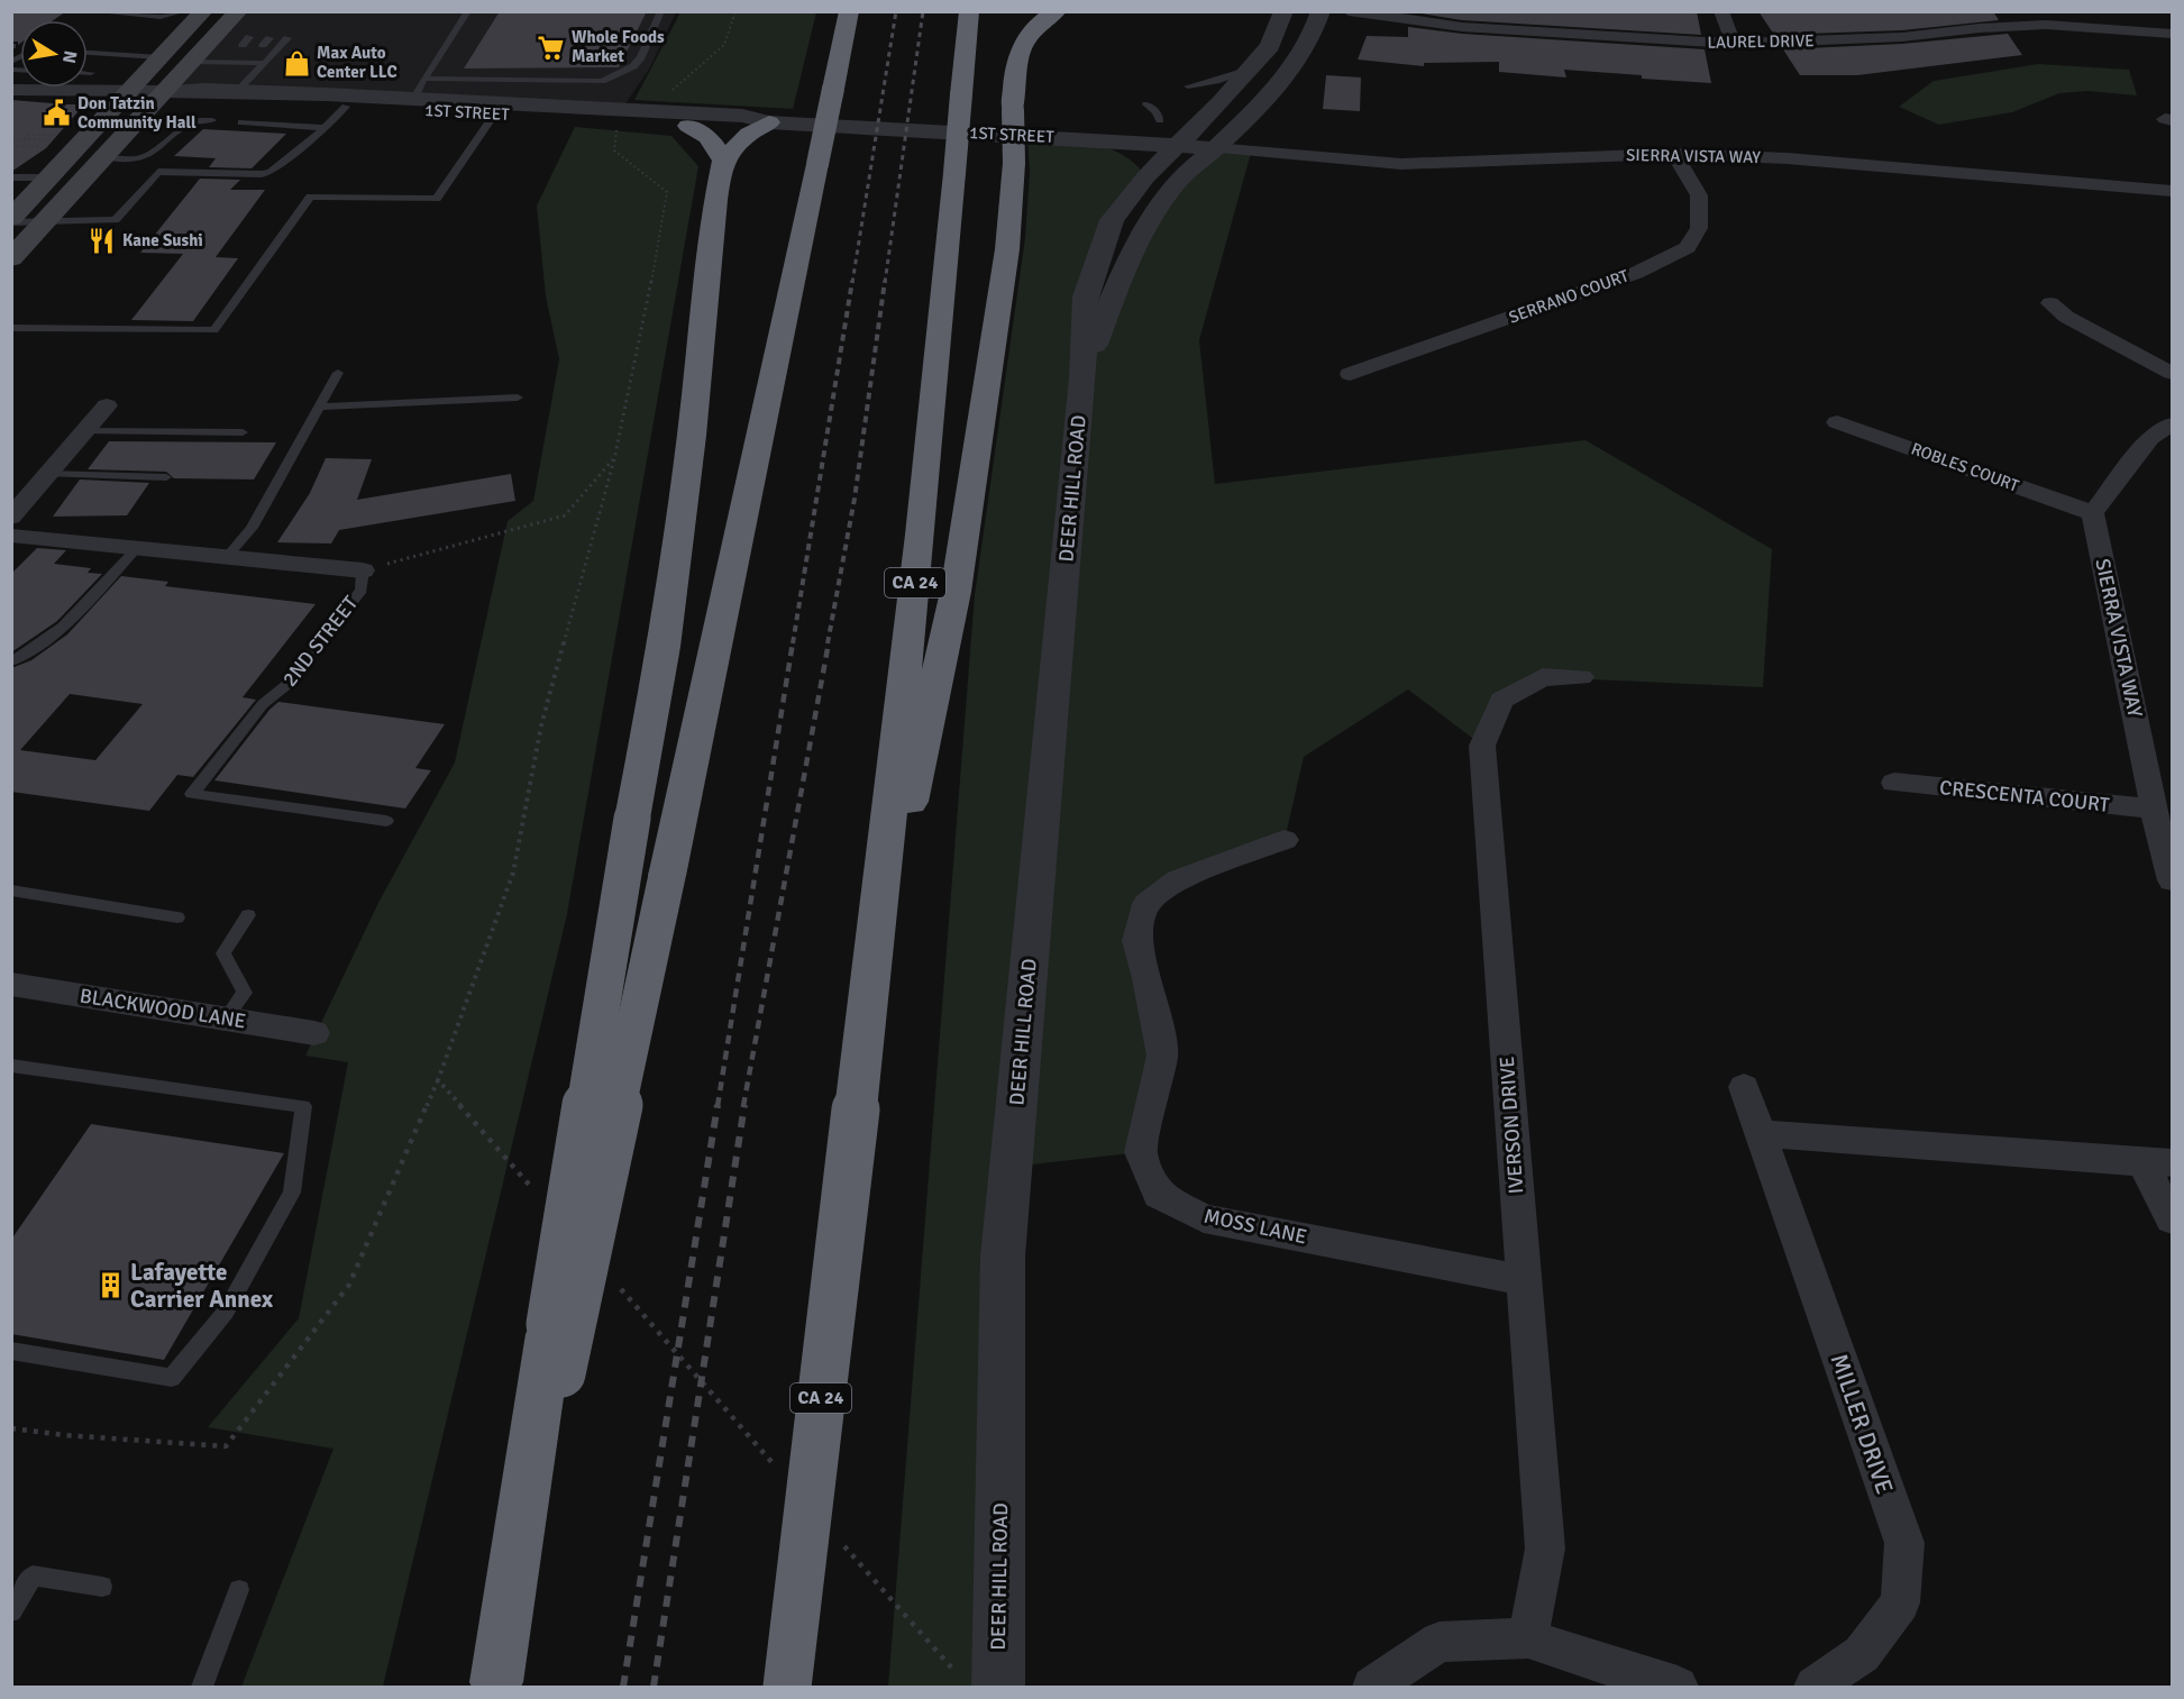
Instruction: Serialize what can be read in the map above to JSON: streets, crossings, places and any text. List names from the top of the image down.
{
  "streets": {
    "highway": ["CA 24"],
    "street": [
      "LAUREL DRIVE",
      "1ST STREET",
      "SIERRA VISTA WAY",
      "SERRANO COURT",
      "ROBLES COURT",
      "DEER HILL ROAD",
      "2ND STREET",
      "CRESCENTA COURT",
      "BLACKWOOD LANE",
      "IVERSON DRIVE",
      "MOSS LANE",
      "MILLER DRIVE"
    ]
  },
  "crossings": [
    ["1ST STREET", "SIERRA VISTA WAY"],
    ["1ST STREET", "DEER HILL ROAD"],
    ["SIERRA VISTA WAY", "SERRANO COURT"],
    ["SIERRA VISTA WAY", "ROBLES COURT"],
    ["SIERRA VISTA WAY", "DEER HILL ROAD"],
    ["SIERRA VISTA WAY", "CRESCENTA COURT"],
    ["IVERSON DRIVE", "MOSS LANE"]
  ],
  "places": {
    "supermarket": ["Whole Foods Market"],
    "shop": ["Max Auto Center LLC"],
    "public building": ["Don Tatzin Community Hall"],
    "restaurant": ["Kane Sushi"],
    "building": ["Lafayette Carrier Annex"]
  },
  "north": "right"
}
